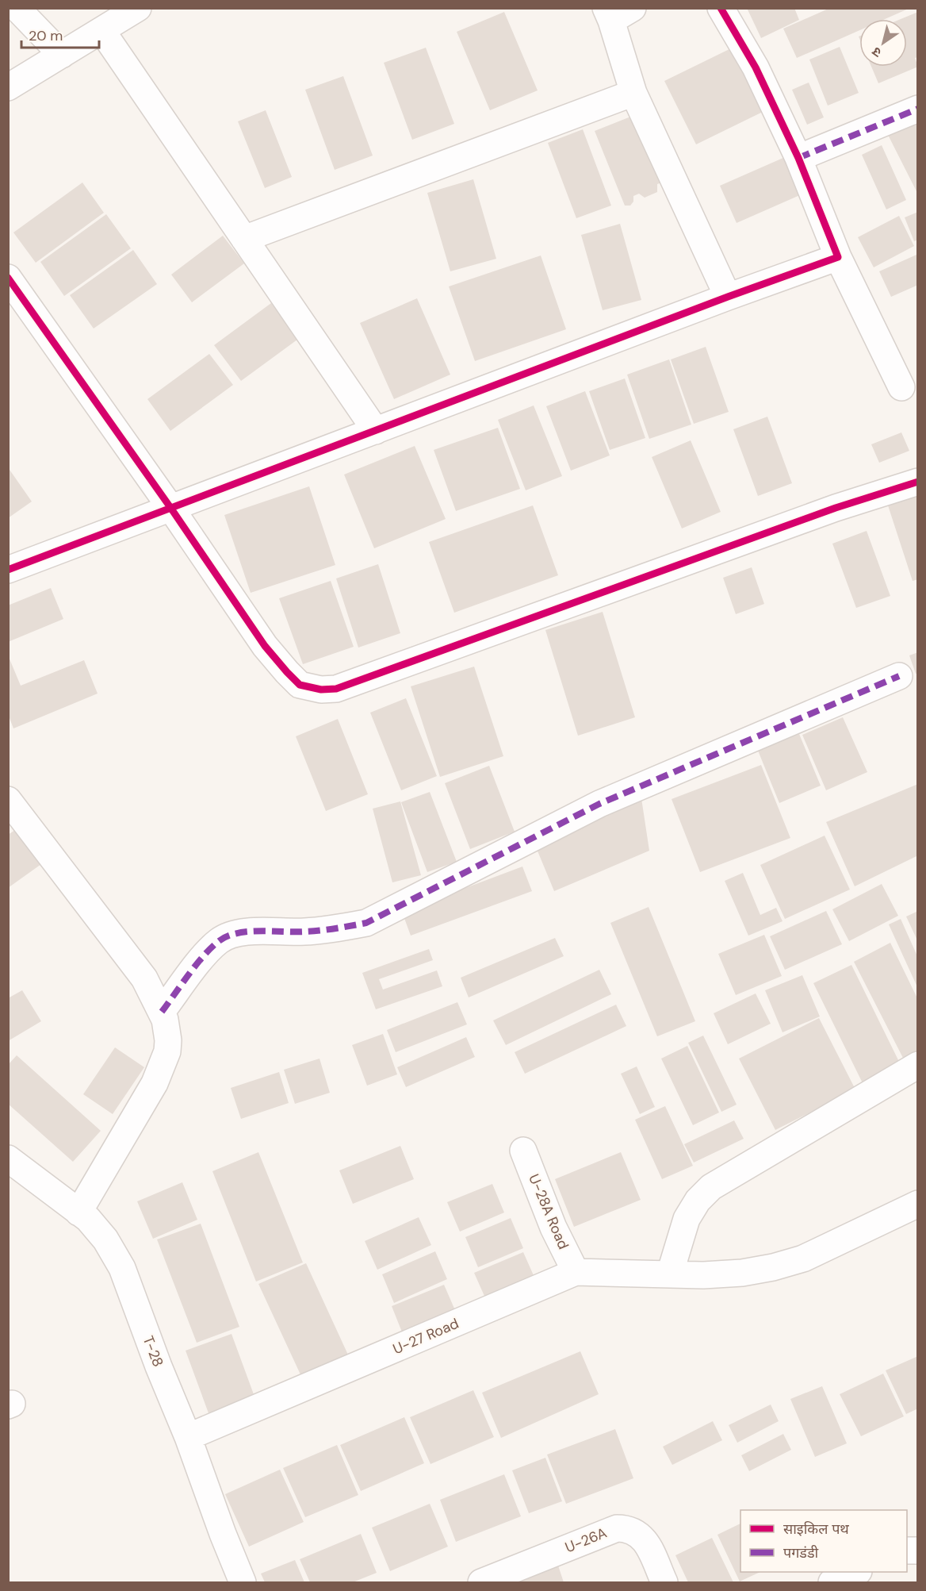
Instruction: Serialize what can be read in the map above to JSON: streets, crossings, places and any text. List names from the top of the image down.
{
  "streets": {
    "street": [
      "U-28A Road",
      "U-27 Road",
      "T-28",
      "U-26A"
    ]
  },
  "crossings": [
    ["U-28A Road", "U-27 Road"],
    ["U-27 Road", "T-28"]
  ],
  "legend": ["साइकिल पथ", "पगडंडी"],
  "scale_bar": "20 m",
  "north": "bottom left"
}
